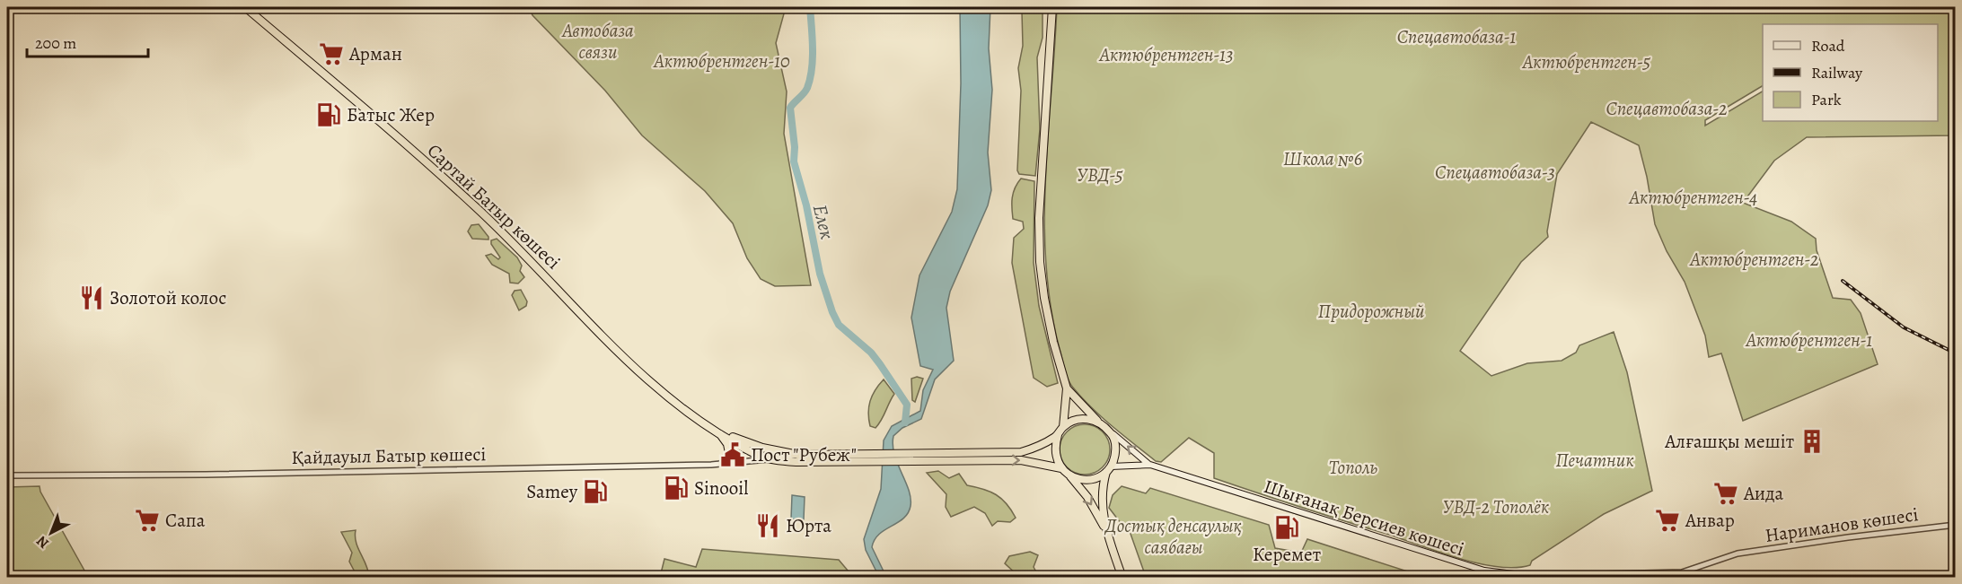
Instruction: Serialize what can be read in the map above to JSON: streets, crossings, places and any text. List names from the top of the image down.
{
  "streets": {
    "highway": ["Сартай Батыр көшесі"],
    "main road": ["Шығанақ Берсиев көшесі"],
    "street": ["Қайдауыл Батыр көшесі", "Нариманов көшесі"]
  },
  "crossings": [
    ["Шығанақ Берсиев көшесі", "Нариманов көшесі"]
  ],
  "water": ["Елек"],
  "parks": [
    "Автобаза связи",
    "Спецавтобаза-1",
    "Актюбрентген-13",
    "Актюбрентген-10",
    "Актюбрентген-5",
    "Спецавтобаза-2",
    "Школа №6",
    "Спецавтобаза-3",
    "УВД-5",
    "Актюбрентген-4",
    "Актюбрентген-2",
    "Придорожный",
    "Актюбрентген-1",
    "Печатник",
    "Тополь",
    "УВД-2 Тополёк",
    "Достық денсаулық саябағы"
  ],
  "places": {
    "supermarket": [
      "Арман",
      "Аида",
      "Сапа",
      "Анвар"
    ],
    "fuel station": [
      "Батыс Жер",
      "Sinooil",
      "Samey",
      "Керемет"
    ],
    "restaurant": ["Золотой колос", "Юрта"],
    "building": ["Алғашқы мешіт"],
    "public building": ["Пост \"Рубеж\""]
  },
  "legend": ["Road", "Railway", "Park"],
  "scale_bar": "200 m",
  "north": "bottom left"
}
